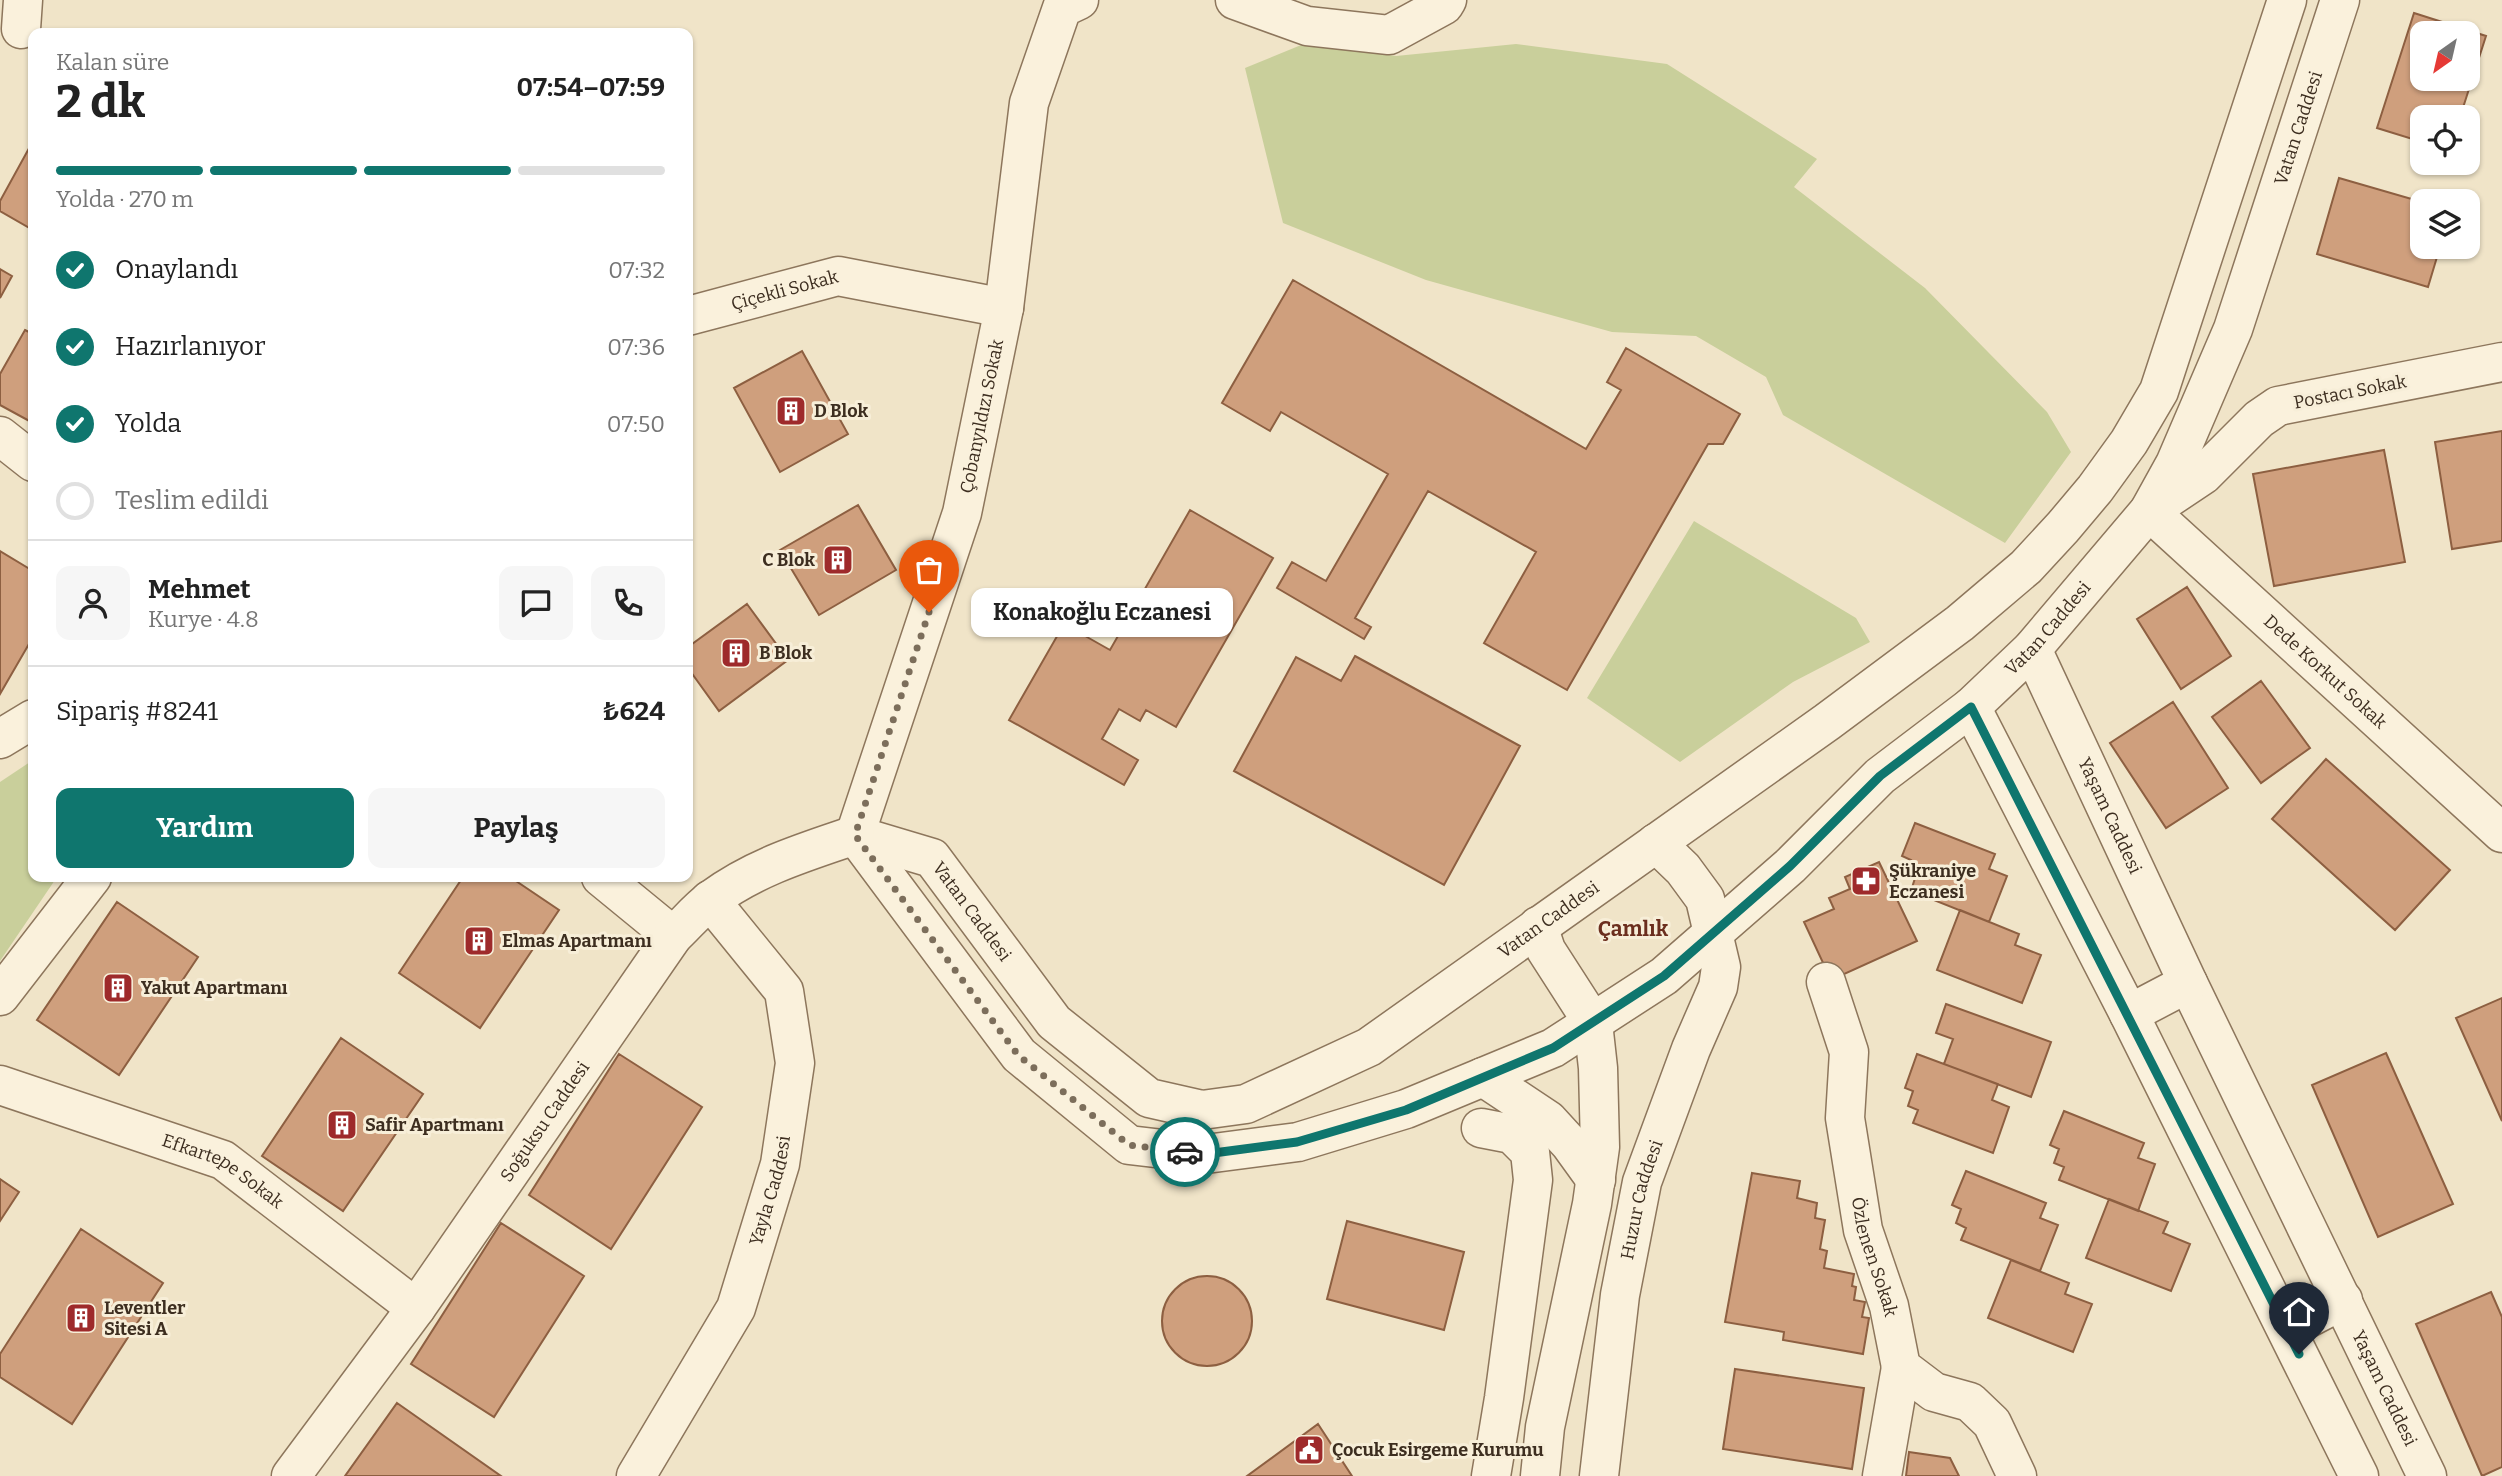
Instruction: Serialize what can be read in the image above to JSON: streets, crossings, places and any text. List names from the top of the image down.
{
  "streets": {
    "street": [
      "Vatan Caddesi",
      "Çiçekli Sokak",
      "Postacı Sokak",
      "Çobanyıldızı Sokak",
      "Dede Korkut Sokak",
      "Yaşam Caddesi",
      "Soğuksu Caddesi",
      "Efkartepe Sokak",
      "Yayla Caddesi",
      "Huzur Caddesi",
      "Özlenen Sokak"
    ]
  },
  "crossings": [
    ["Vatan Caddesi", "Postacı Sokak"],
    ["Vatan Caddesi", "Çobanyıldızı Sokak"],
    ["Vatan Caddesi", "Dede Korkut Sokak"],
    ["Vatan Caddesi", "Yaşam Caddesi"],
    ["Vatan Caddesi", "Soğuksu Caddesi"],
    ["Vatan Caddesi", "Huzur Caddesi"],
    ["Çiçekli Sokak", "Çobanyıldızı Sokak"],
    ["Postacı Sokak", "Dede Korkut Sokak"],
    ["Çobanyıldızı Sokak", "Soğuksu Caddesi"],
    ["Soğuksu Caddesi", "Efkartepe Sokak"],
    ["Soğuksu Caddesi", "Yayla Caddesi"]
  ],
  "districts": ["Çamlık"],
  "places": {
    "building": [
      "D Blok",
      "C Blok",
      "B Blok",
      "Elmas Apartmanı",
      "Yakut Apartmanı",
      "Safir Apartmanı",
      "Leventler Sitesi A"
    ],
    "other": ["Konakoğlu Eczanesi"],
    "pharmacy": ["Şükraniye Eczanesi"],
    "public building": ["Çocuk Esirgeme Kurumu"]
  },
  "north": "bottom left",
  "page": {
    "heading": ["2 dk", "Kalan süre", "07:54–07:59"],
    "panel": [
      "Mehmet",
      "Kurye · 4.8",
      "Sipariş #8241",
      "₺624"
    ],
    "bar": "Yolda · 270 m",
    "list": [
      ["Onaylandı", "07:32"],
      ["Hazırlanıyor", "07:36"],
      ["Yolda", "07:50"],
      "Teslim edildi"
    ],
    "bubble": "Konakoğlu Eczanesi",
    "buttons": ["Yardım", "Paylaş"]
  }
}
